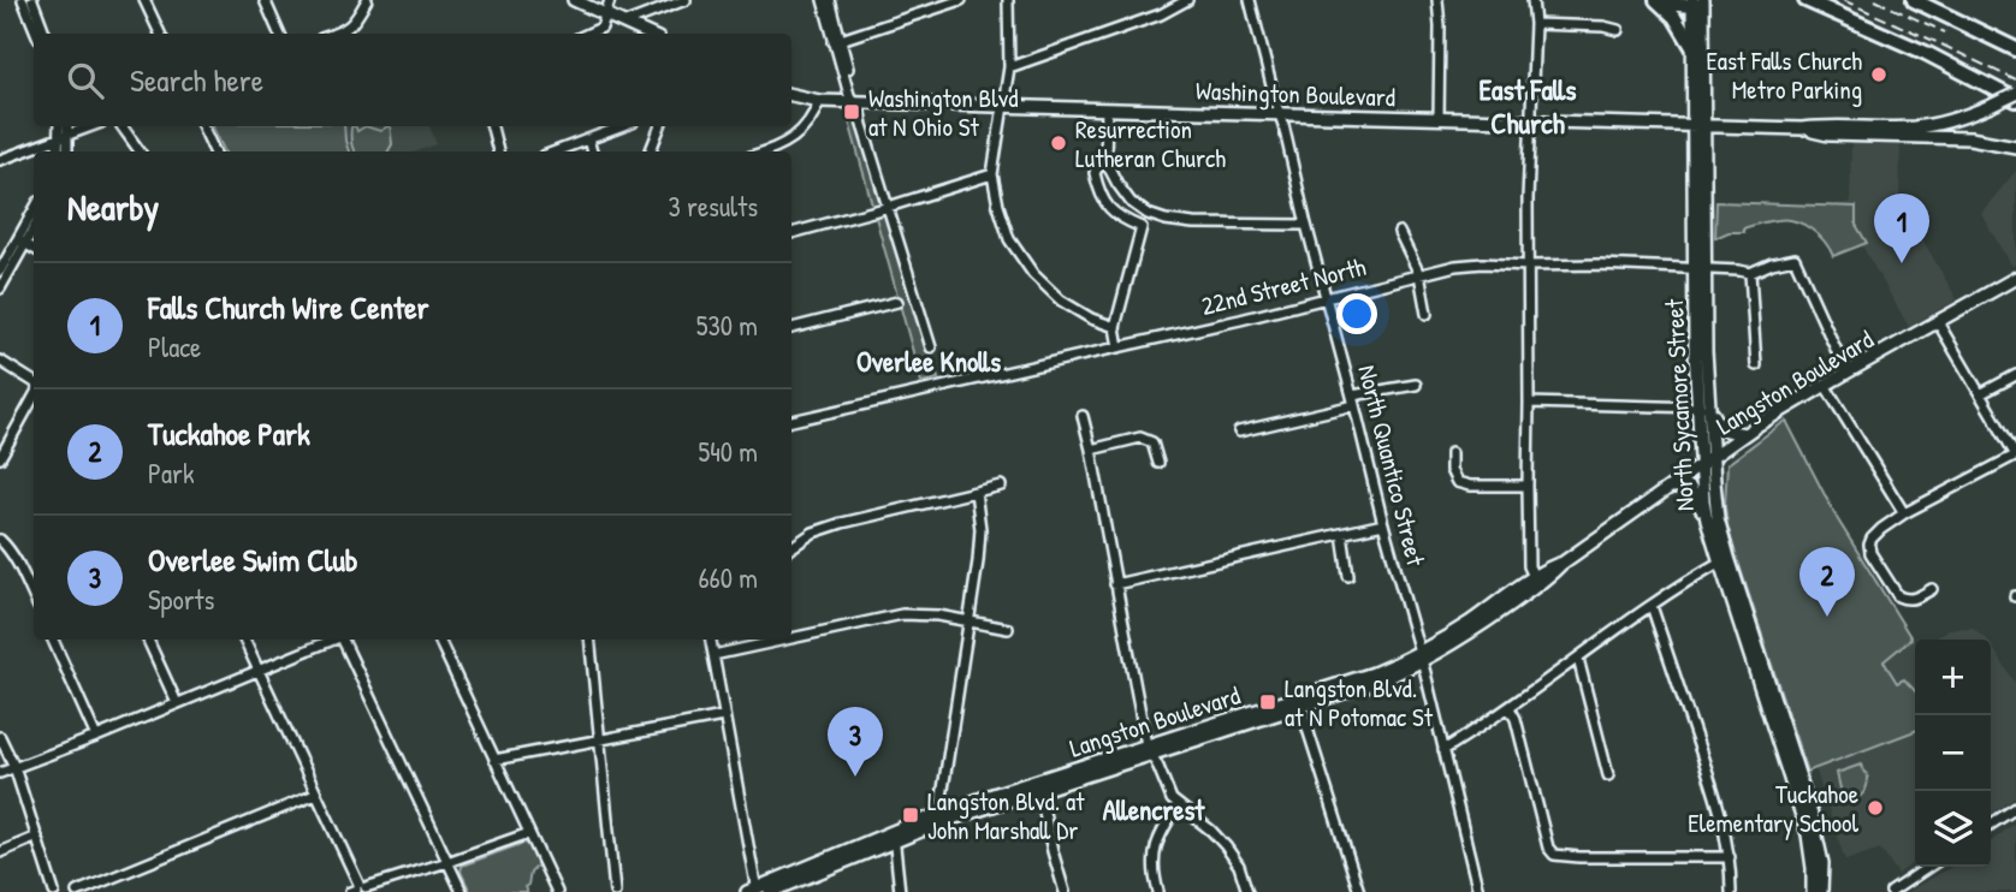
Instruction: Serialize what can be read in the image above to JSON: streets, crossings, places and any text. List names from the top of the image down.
{
  "streets": {
    "main road": ["Washington Boulevard", "Langston Boulevard", "North Sycamore Street"],
    "street": ["22nd Street North", "North Quantico Street"]
  },
  "crossings": [
    ["Washington Boulevard", "North Sycamore Street"],
    ["Washington Boulevard", "North Quantico Street"],
    ["22nd Street North", "Langston Boulevard"],
    ["22nd Street North", "North Sycamore Street"],
    ["22nd Street North", "North Quantico Street"],
    ["Langston Boulevard", "North Sycamore Street"],
    ["Langston Boulevard", "North Quantico Street"]
  ],
  "districts": ["East Falls Church", "Overlee Knolls", "Allencrest"],
  "places": {
    "other": ["East Falls Church Metro Parking", "Resurrection Lutheran Church", "Tuckahoe Elementary School"],
    "transit": ["Washington Blvd at N Ohio St", "Langston Blvd. at N Potomac St", "Langston Blvd. at John Marshall Dr"]
  },
  "page": {
    "search": "Search here",
    "heading": ["Nearby", "3 results"],
    "pins": ["1", "2", "3"],
    "list": [
      {
        "mark": "1",
        "name": "Falls Church Wire Center",
        "note": "Place",
        "value": "530 m"
      },
      {
        "mark": "2",
        "name": "Tuckahoe Park",
        "note": "Park",
        "value": "540 m"
      },
      {
        "mark": "3",
        "name": "Overlee Swim Club",
        "note": "Sports",
        "value": "660 m"
      }
    ],
    "map_buttons": ["+", "−"]
  }
}
